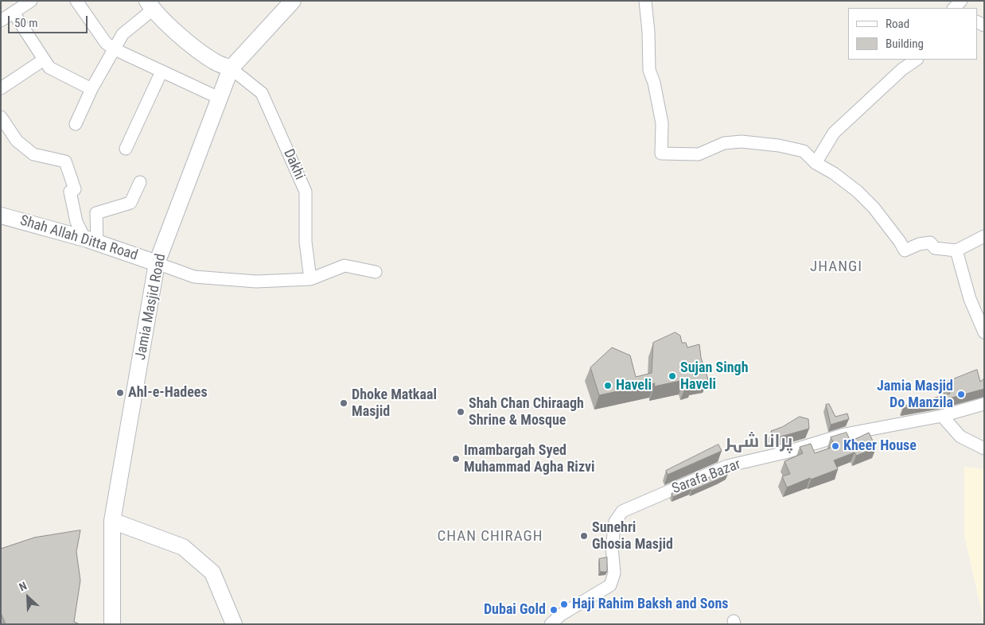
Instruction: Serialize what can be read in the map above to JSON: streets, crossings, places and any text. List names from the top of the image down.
{
  "streets": {
    "street": [
      "Dakhi",
      "Shah Allah Ditta Road",
      "Jamia Masjid Road",
      "Sarafa Bazar"
    ]
  },
  "crossings": [
    ["Dakhi", "Jamia Masjid Road"],
    ["Shah Allah Ditta Road", "Jamia Masjid Road"]
  ],
  "districts": ["JHANGI", "پرانا شہر", "CHAN CHIRAGH"],
  "places": [
    "Sujan Singh Haveli",
    "Haveli",
    "Ahl-e-Hadees",
    "Jamia Masjid Do Manzila",
    "Dhoke Matkaal Masjid",
    "Shah Chan Chiraagh Shrine & Mosque",
    "Kheer House",
    "Imambargah Syed Muhammad Agha Rizvi",
    "Sunehri Ghosia Masjid",
    "Haji Rahim Baksh and Sons",
    "Dubai Gold"
  ],
  "legend": ["Road", "Building"],
  "scale_bar": "50 m",
  "north": "top left"
}
